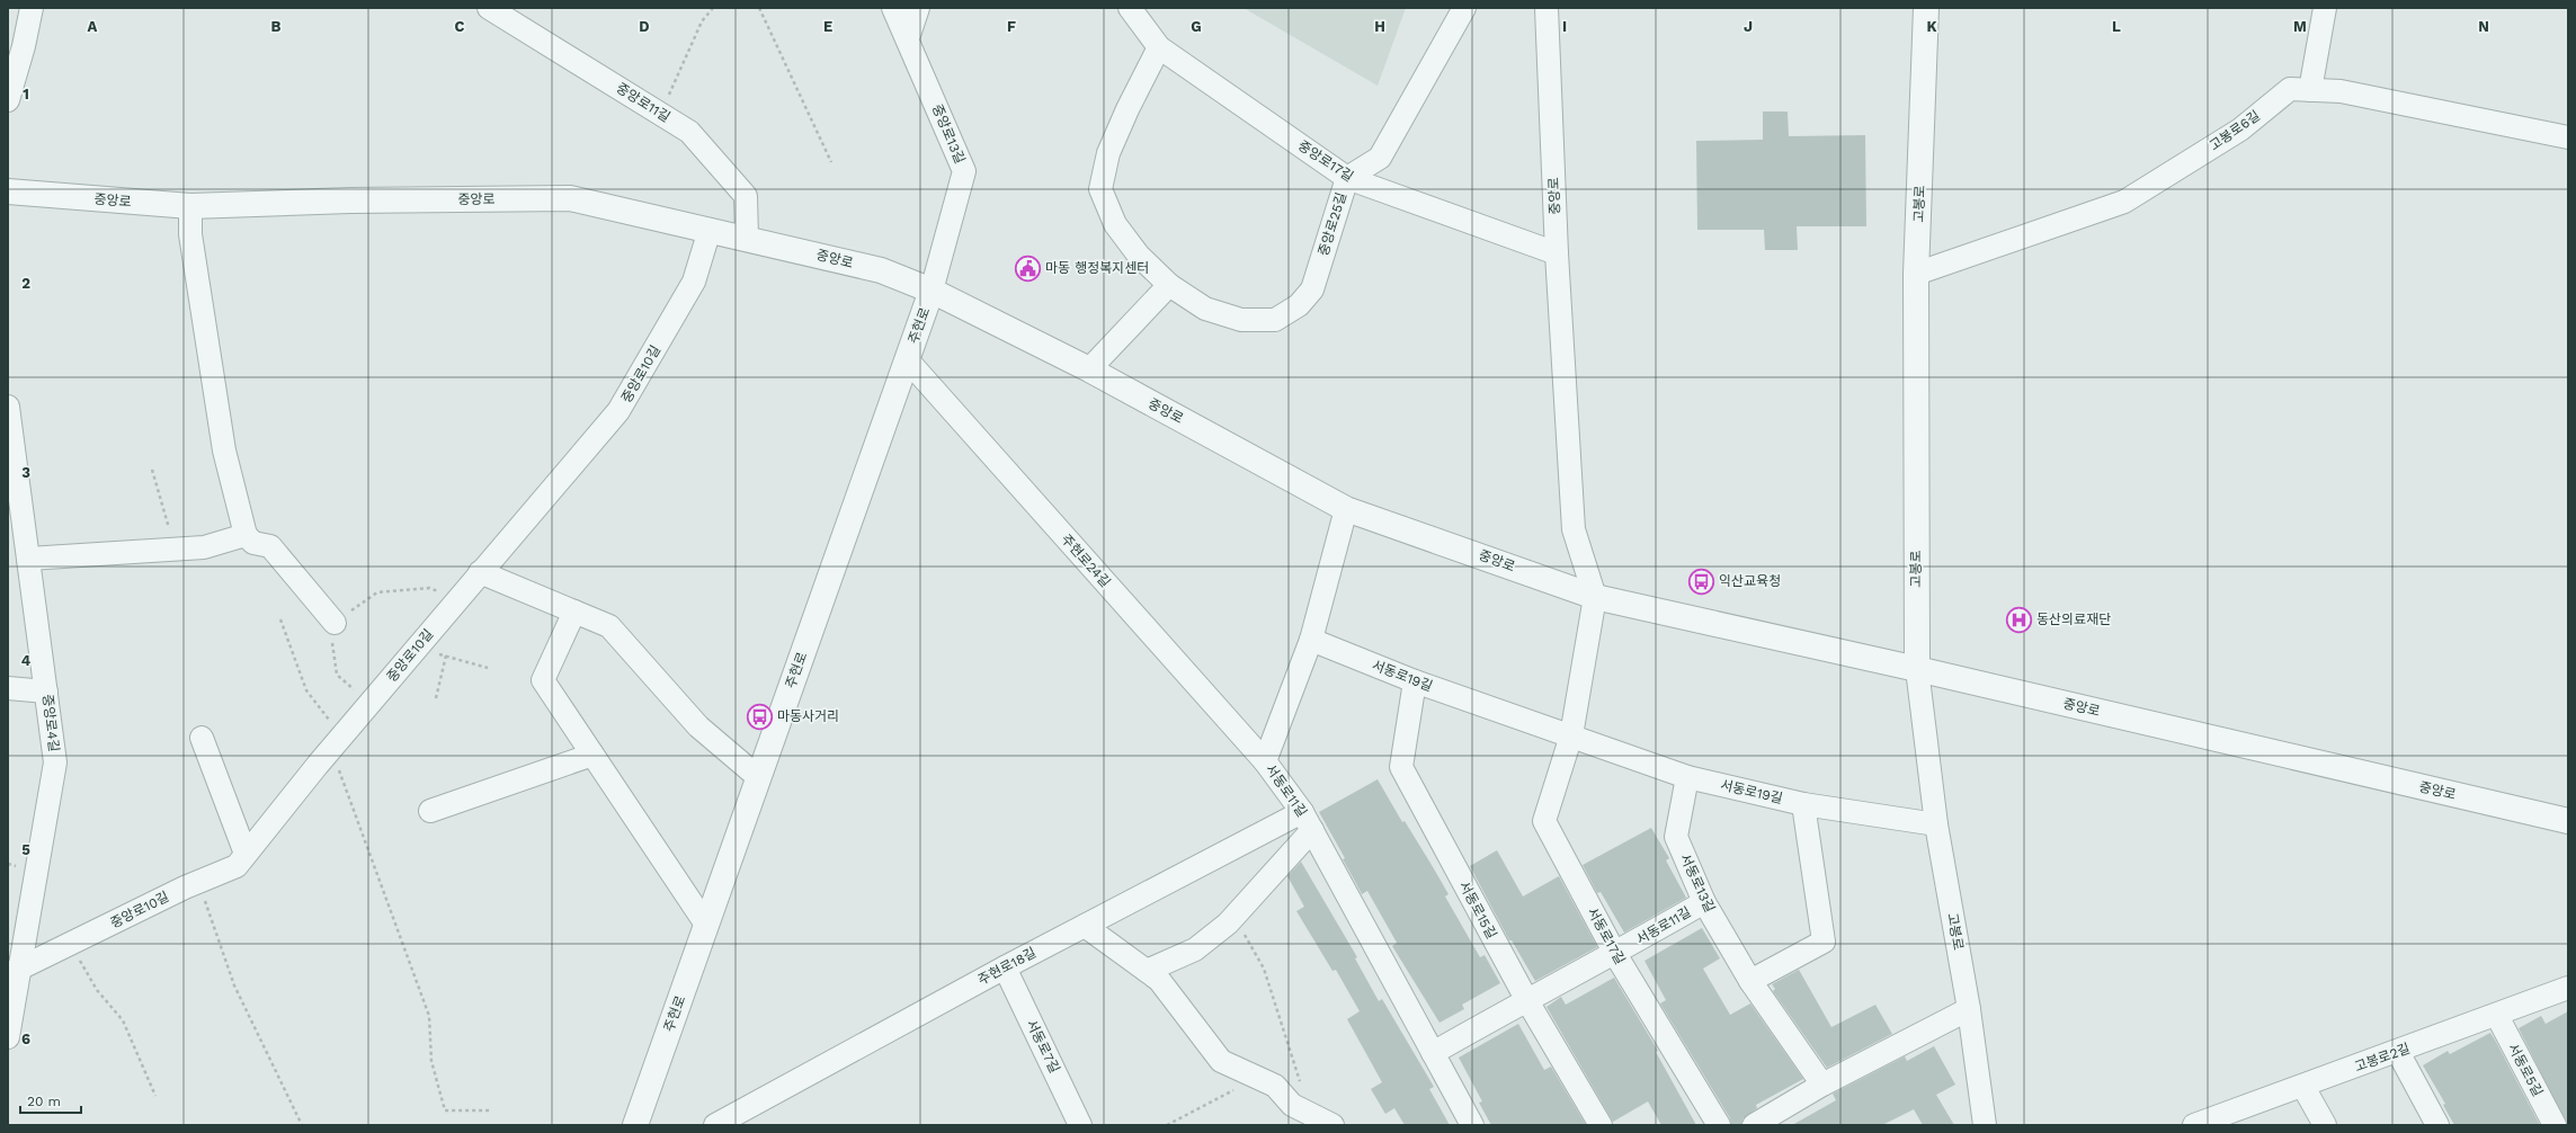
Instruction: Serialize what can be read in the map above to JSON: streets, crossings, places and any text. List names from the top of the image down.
{
  "streets": {
    "street": [
      "중앙로11길",
      "고봉로6길",
      "중앙로13길",
      "중앙로17길",
      "중앙로",
      "고봉로",
      "중앙로25길",
      "주현로",
      "중앙로10길",
      "주현로24길",
      "서동로19길",
      "중앙로4길",
      "서동로11길",
      "서동로13길",
      "서동로15길",
      "서동로17길",
      "주현로18길",
      "서동로7길",
      "고봉로2길",
      "서동로5길"
    ]
  },
  "crossings": [
    ["중앙로11길", "중앙로"],
    ["고봉로6길", "고봉로"],
    ["중앙로13길", "중앙로"],
    ["중앙로13길", "주현로"],
    ["중앙로17길", "중앙로"],
    ["중앙로17길", "중앙로25길"],
    ["중앙로", "고봉로"],
    ["중앙로", "주현로"],
    ["중앙로", "중앙로10길"],
    ["중앙로", "서동로11길"],
    ["고봉로", "서동로19길"],
    ["주현로", "주현로24길"],
    ["중앙로10길", "중앙로4길"],
    ["주현로24길", "서동로11길"],
    ["서동로19길", "서동로11길"],
    ["서동로19길", "서동로13길"],
    ["서동로19길", "서동로15길"],
    ["서동로19길", "서동로17길"],
    ["서동로11길", "서동로13길"],
    ["서동로11길", "서동로15길"],
    ["서동로11길", "서동로17길"],
    ["서동로11길", "주현로18길"],
    ["주현로18길", "서동로7길"],
    ["고봉로2길", "서동로5길"]
  ],
  "places": {
    "public building": ["마동 행정복지센터"],
    "bus stop": ["익산교육청", "마동사거리"],
    "hospital": ["동산의료재단"]
  },
  "scale_bar": "20 m",
  "grid": {
    "columns": [
      "A",
      "B",
      "C",
      "D",
      "E",
      "F",
      "G",
      "H",
      "I",
      "J",
      "K",
      "L",
      "M",
      "N"
    ],
    "rows": [
      "1",
      "2",
      "3",
      "4",
      "5",
      "6"
    ]
  }
}
